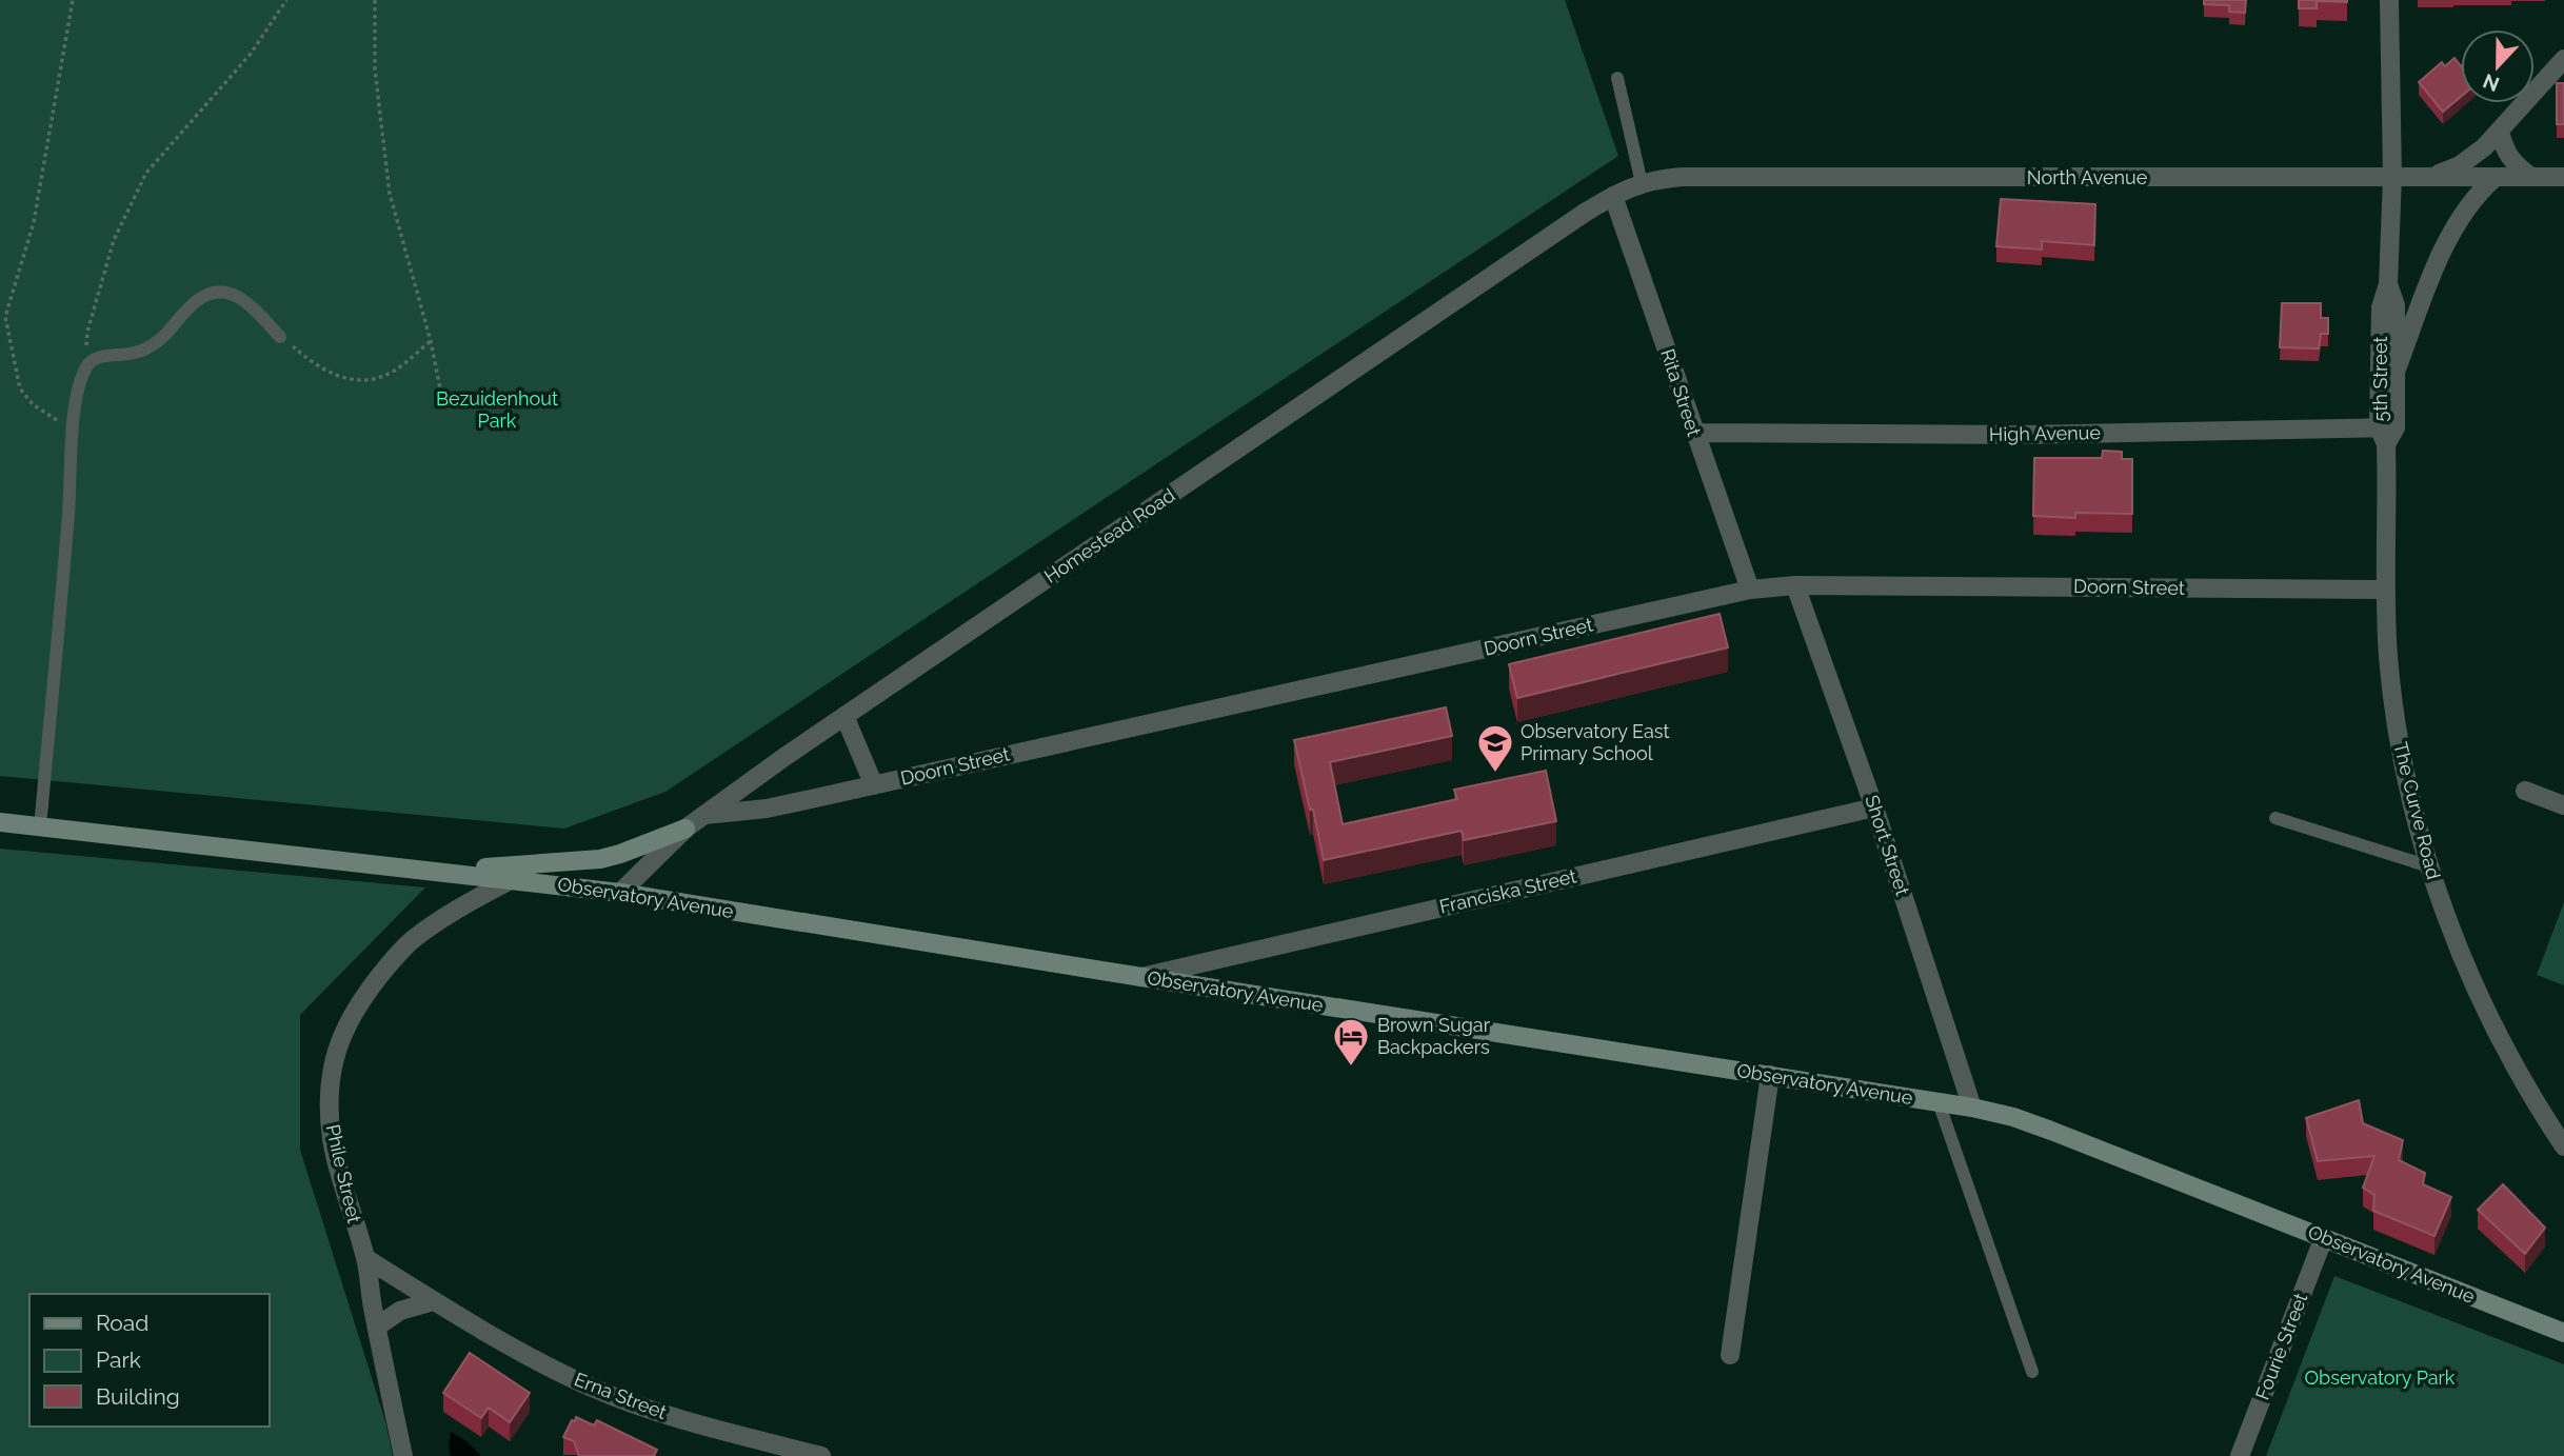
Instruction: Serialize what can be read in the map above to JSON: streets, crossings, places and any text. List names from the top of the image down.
{
  "streets": {
    "main road": ["Observatory Avenue"],
    "street": [
      "North Avenue",
      "5th Street",
      "Rita Street",
      "High Avenue",
      "Homestead Road",
      "Doorn Street",
      "The Curve Road",
      "Short Street",
      "Franciska Street",
      "Phile Street",
      "Fourie Street",
      "Erna Street"
    ]
  },
  "crossings": [
    ["North Avenue", "5th Street"],
    ["North Avenue", "Rita Street"],
    ["North Avenue", "Homestead Road"],
    ["5th Street", "High Avenue"],
    ["5th Street", "The Curve Road"],
    ["Rita Street", "High Avenue"],
    ["Rita Street", "Homestead Road"],
    ["Rita Street", "Doorn Street"],
    ["High Avenue", "The Curve Road"],
    ["Homestead Road", "Doorn Street"],
    ["Homestead Road", "Observatory Avenue"],
    ["Doorn Street", "The Curve Road"],
    ["Doorn Street", "Short Street"],
    ["Short Street", "Franciska Street"],
    ["Short Street", "Observatory Avenue"],
    ["Franciska Street", "Observatory Avenue"],
    ["Observatory Avenue", "Phile Street"],
    ["Observatory Avenue", "Fourie Street"],
    ["Phile Street", "Erna Street"]
  ],
  "parks": ["Bezuidenhout Park", "Observatory Park"],
  "places": {
    "school or university": ["Observatory East Primary School"],
    "hotel": ["Brown Sugar Backpackers"]
  },
  "legend": ["Road", "Park", "Building"],
  "north": "bottom"
}
